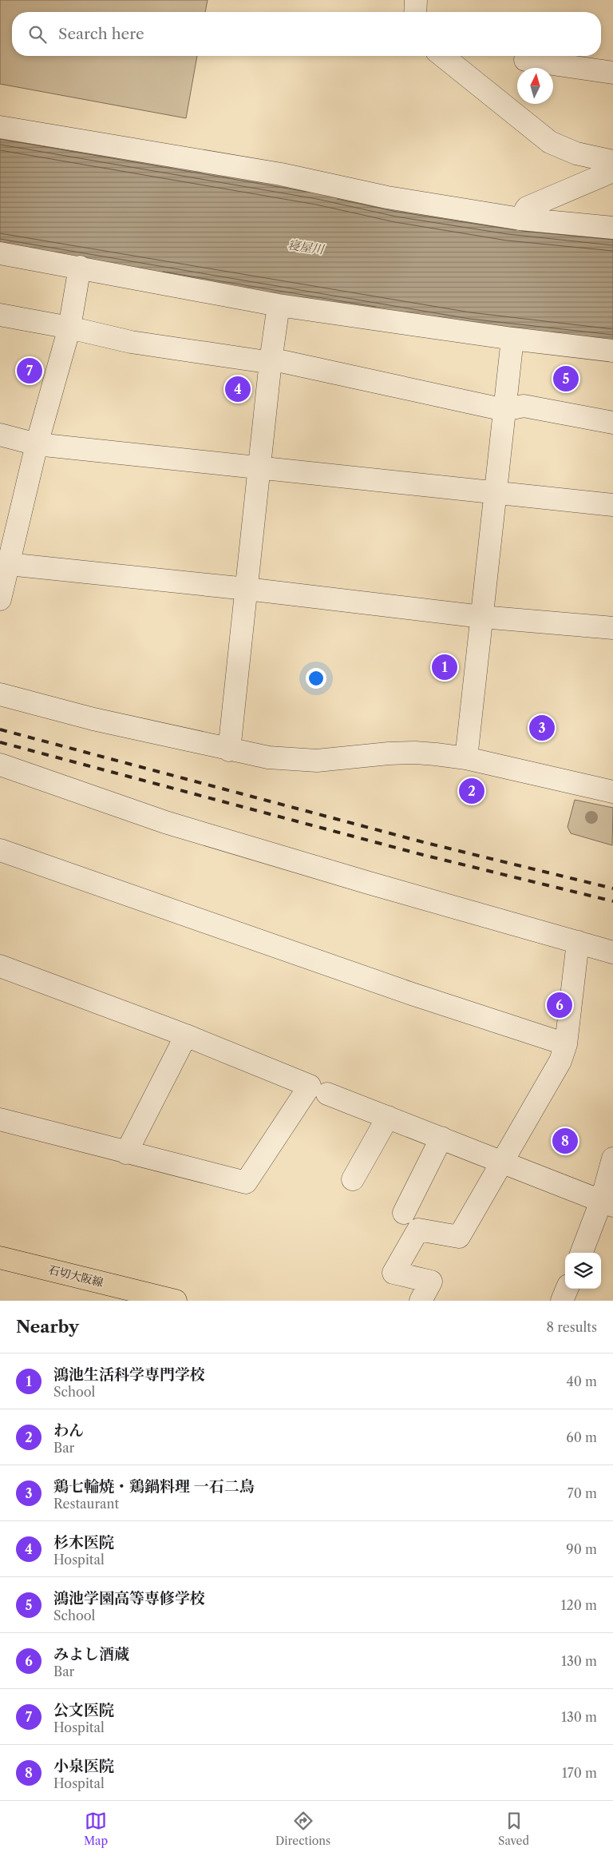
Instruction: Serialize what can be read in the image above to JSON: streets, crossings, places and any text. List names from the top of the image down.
{
  "streets": {
    "main road": ["石切大阪線"]
  },
  "water": ["寝屋川"],
  "north": "top",
  "page": {
    "search": "Search here",
    "pins": [
      "7",
      "5",
      "4",
      "1",
      "3",
      "2",
      "6",
      "8"
    ],
    "heading": ["Nearby", "8 results"],
    "list": [
      {
        "mark": "1",
        "name": "鴻池生活科学専門学校",
        "note": "School",
        "value": "40 m"
      },
      {
        "mark": "2",
        "name": "わん",
        "note": "Bar",
        "value": "60 m"
      },
      {
        "mark": "3",
        "name": "鶏七輪焼・鶏鍋料理 一石二鳥",
        "note": "Restaurant",
        "value": "70 m"
      },
      {
        "mark": "4",
        "name": "杉木医院",
        "note": "Hospital",
        "value": "90 m"
      },
      {
        "mark": "5",
        "name": "鴻池学園高等専修学校",
        "note": "School",
        "value": "120 m"
      },
      {
        "mark": "6",
        "name": "みよし酒蔵",
        "note": "Bar",
        "value": "130 m"
      },
      {
        "mark": "7",
        "name": "公文医院",
        "note": "Hospital",
        "value": "130 m"
      },
      {
        "mark": "8",
        "name": "小泉医院",
        "note": "Hospital",
        "value": "170 m"
      }
    ],
    "nav": ["Map", "Directions", "Saved"]
  }
}
